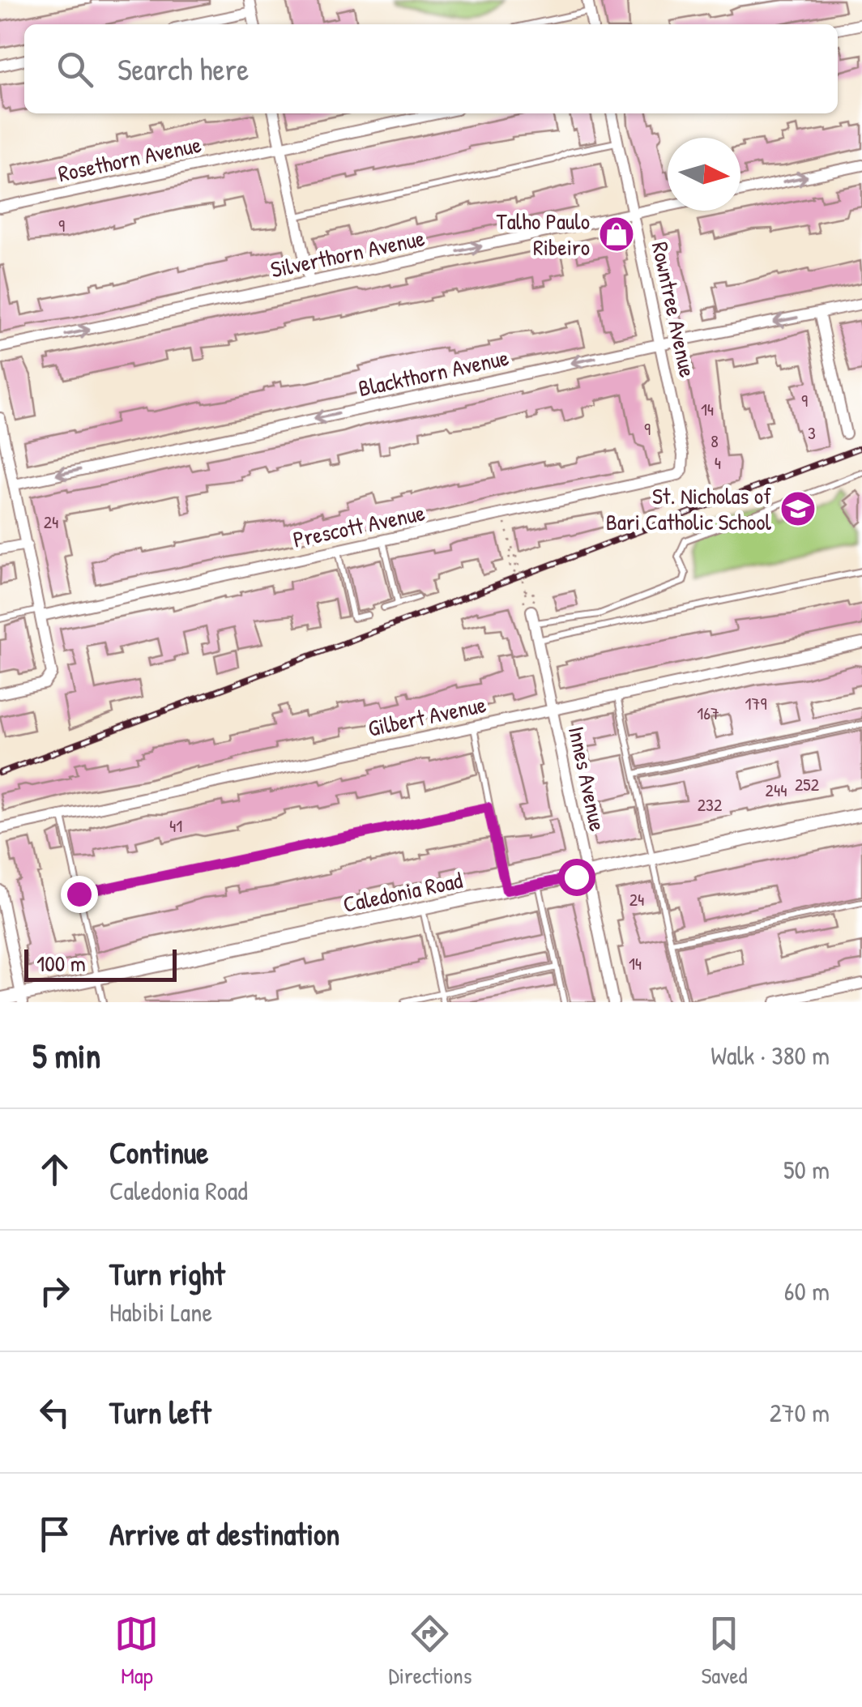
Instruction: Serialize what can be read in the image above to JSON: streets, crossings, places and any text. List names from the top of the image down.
{
  "streets": {
    "street": [
      "Rosethorn Avenue",
      "Silverthorn Avenue",
      "Rowntree Avenue",
      "Blackthorn Avenue",
      "Prescott Avenue",
      "Gilbert Avenue",
      "Innes Avenue",
      "Caledonia Road"
    ]
  },
  "crossings": [
    ["Silverthorn Avenue", "Rowntree Avenue"],
    ["Rowntree Avenue", "Blackthorn Avenue"],
    ["Rowntree Avenue", "Prescott Avenue"],
    ["Gilbert Avenue", "Innes Avenue"],
    ["Innes Avenue", "Caledonia Road"]
  ],
  "one_way": ["Silverthorn Avenue", "Blackthorn Avenue"],
  "places": {
    "shop": ["Talho Paulo Ribeiro"],
    "school or university": ["St. Nicholas of Bari Catholic School"]
  },
  "house_numbers": [
    "9",
    "9",
    "14",
    "9",
    "3",
    "8",
    "4",
    "24",
    "179",
    "167",
    "252",
    "244",
    "232",
    "41",
    "24",
    "14"
  ],
  "scale_bar": "100 m",
  "north": "right",
  "page": {
    "search": "Search here",
    "scale": "100 m",
    "heading": ["5 min", "Walk · 380 m"],
    "list": [
      ["Continue", "Caledonia Road", "50 m"],
      ["Turn right", "Habibi Lane", "60 m"],
      ["Turn left", "270 m"],
      "Arrive at destination"
    ],
    "nav": ["Map", "Directions", "Saved"]
  }
}
